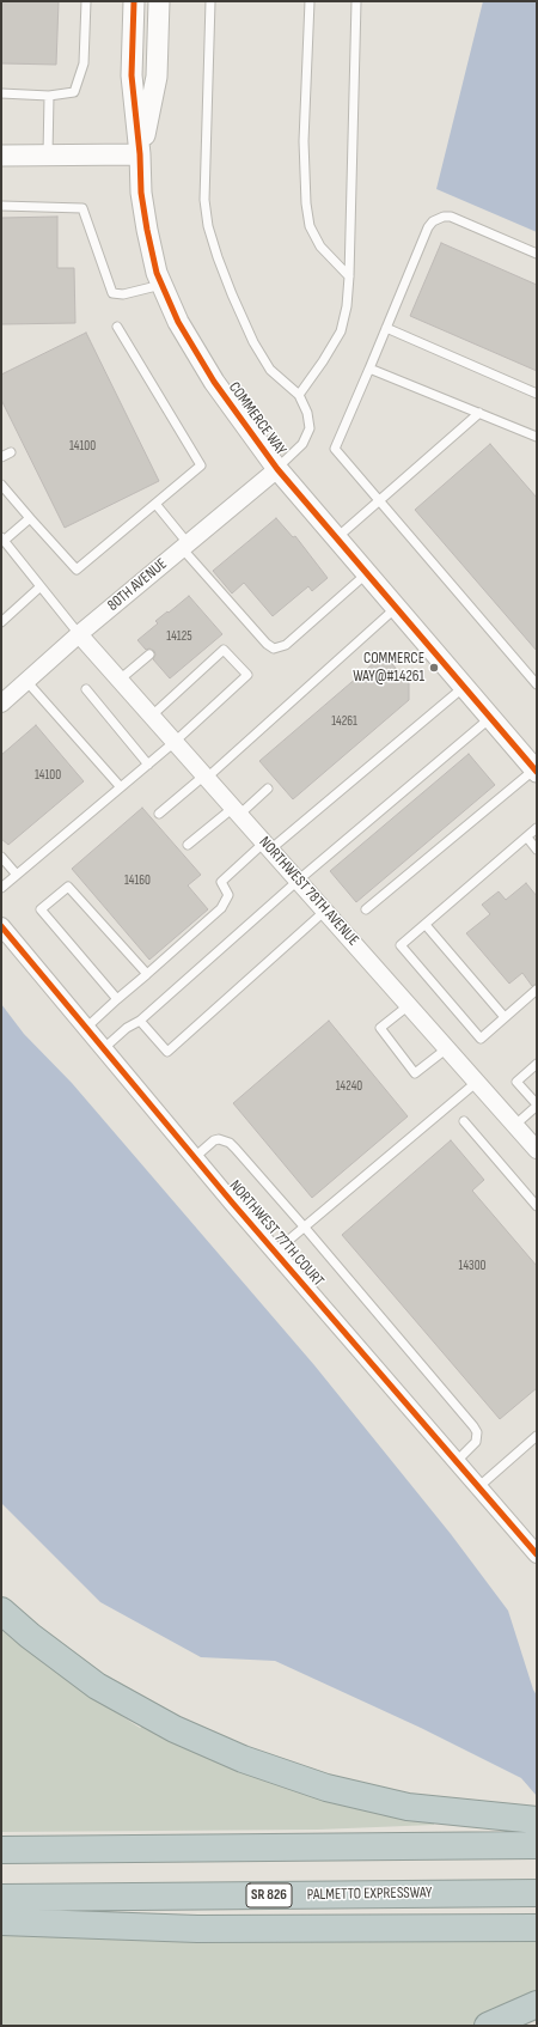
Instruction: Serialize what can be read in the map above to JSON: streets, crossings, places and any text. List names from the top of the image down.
{
  "streets": {
    "highway": ["PALMETTO EXPRESSWAY", "SR 826"],
    "street": [
      "COMMERCE WAY",
      "80TH AVENUE",
      "NORTHWEST 78TH AVENUE",
      "NORTHWEST 77TH COURT"
    ]
  },
  "crossings": [
    ["COMMERCE WAY", "80TH AVENUE"],
    ["80TH AVENUE", "NORTHWEST 78TH AVENUE"]
  ],
  "places": ["COMMERCE WAY@#14261"],
  "house_numbers": [
    "14100",
    "14125",
    "14261",
    "14100",
    "14160",
    "14240",
    "14300"
  ]
}
